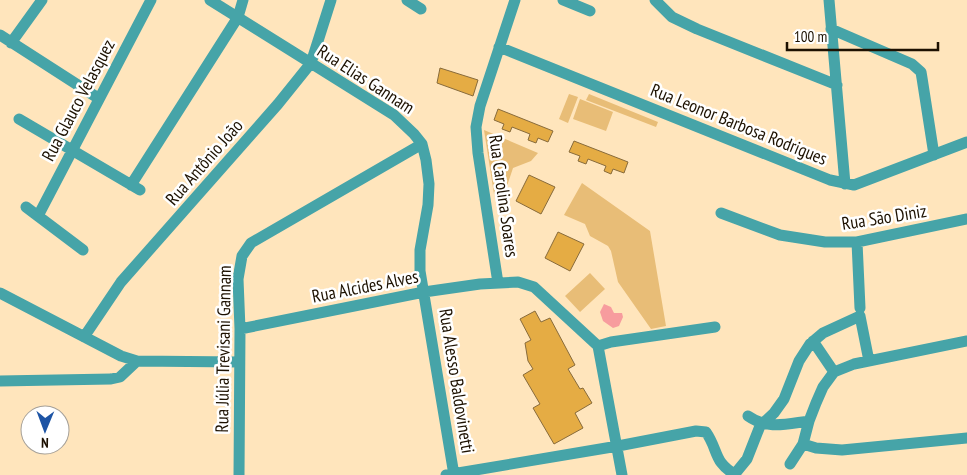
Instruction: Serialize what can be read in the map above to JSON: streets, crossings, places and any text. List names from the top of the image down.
{
  "streets": {
    "street": [
      "Rua Elias Gannam",
      "Rua Glauco Velasquez",
      "Rua Leonor Barbosa Rodrigues",
      "Rua Antônio João",
      "Rua Carolina Soares",
      "Rua São Diniz",
      "Rua Alcides Alves",
      "Rua Júlia Trevisani Gannam",
      "Rua Alesso Baldovinetti"
    ]
  },
  "crossings": [
    ["Rua Elias Gannam", "Rua Antônio João"],
    ["Rua Elias Gannam", "Rua Júlia Trevisani Gannam"],
    ["Rua Leonor Barbosa Rodrigues", "Rua Carolina Soares"],
    ["Rua Carolina Soares", "Rua Alcides Alves"],
    ["Rua Alcides Alves", "Rua Júlia Trevisani Gannam"],
    ["Rua Alcides Alves", "Rua Alesso Baldovinetti"]
  ],
  "scale_bar": "100 m",
  "north": "bottom"
}
